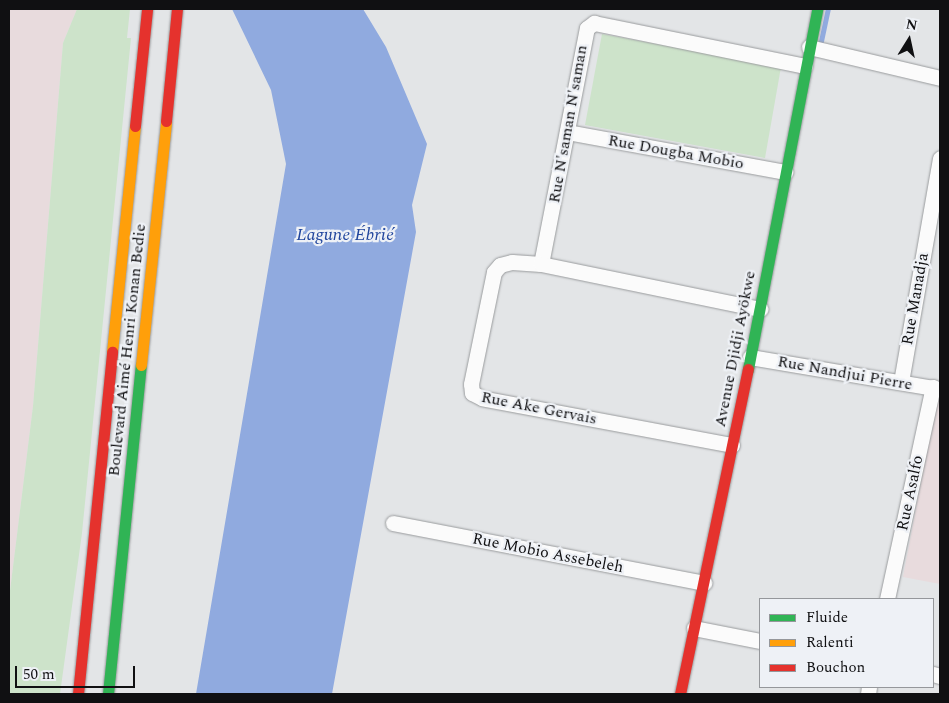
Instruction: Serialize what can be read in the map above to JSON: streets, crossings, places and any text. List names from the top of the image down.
{
  "streets": {
    "main road": ["Avenue Djidji Ayökwe", "Boulevard Aimé Henri Konan Bedie"],
    "street": [
      "Rue N'saman N'saman",
      "Rue Dougba Mobio",
      "Rue Manadja",
      "Rue Nandjui Pierre",
      "Rue Ake Gervais",
      "Rue Asalfo",
      "Rue Mobio Assebeleh"
    ]
  },
  "crossings": [
    ["Rue N'saman N'saman", "Rue Dougba Mobio"],
    ["Rue N'saman N'saman", "Avenue Djidji Ayökwe"],
    ["Rue N'saman N'saman", "Rue Ake Gervais"],
    ["Rue Dougba Mobio", "Avenue Djidji Ayökwe"],
    ["Rue Manadja", "Rue Nandjui Pierre"],
    ["Avenue Djidji Ayökwe", "Rue Nandjui Pierre"],
    ["Avenue Djidji Ayökwe", "Rue Ake Gervais"],
    ["Avenue Djidji Ayökwe", "Rue Mobio Assebeleh"],
    ["Rue Nandjui Pierre", "Rue Asalfo"]
  ],
  "water": ["Lagune Ébrié"],
  "legend": ["Fluide", "Ralenti", "Bouchon"],
  "scale_bar": "50 m",
  "north": "top"
}
